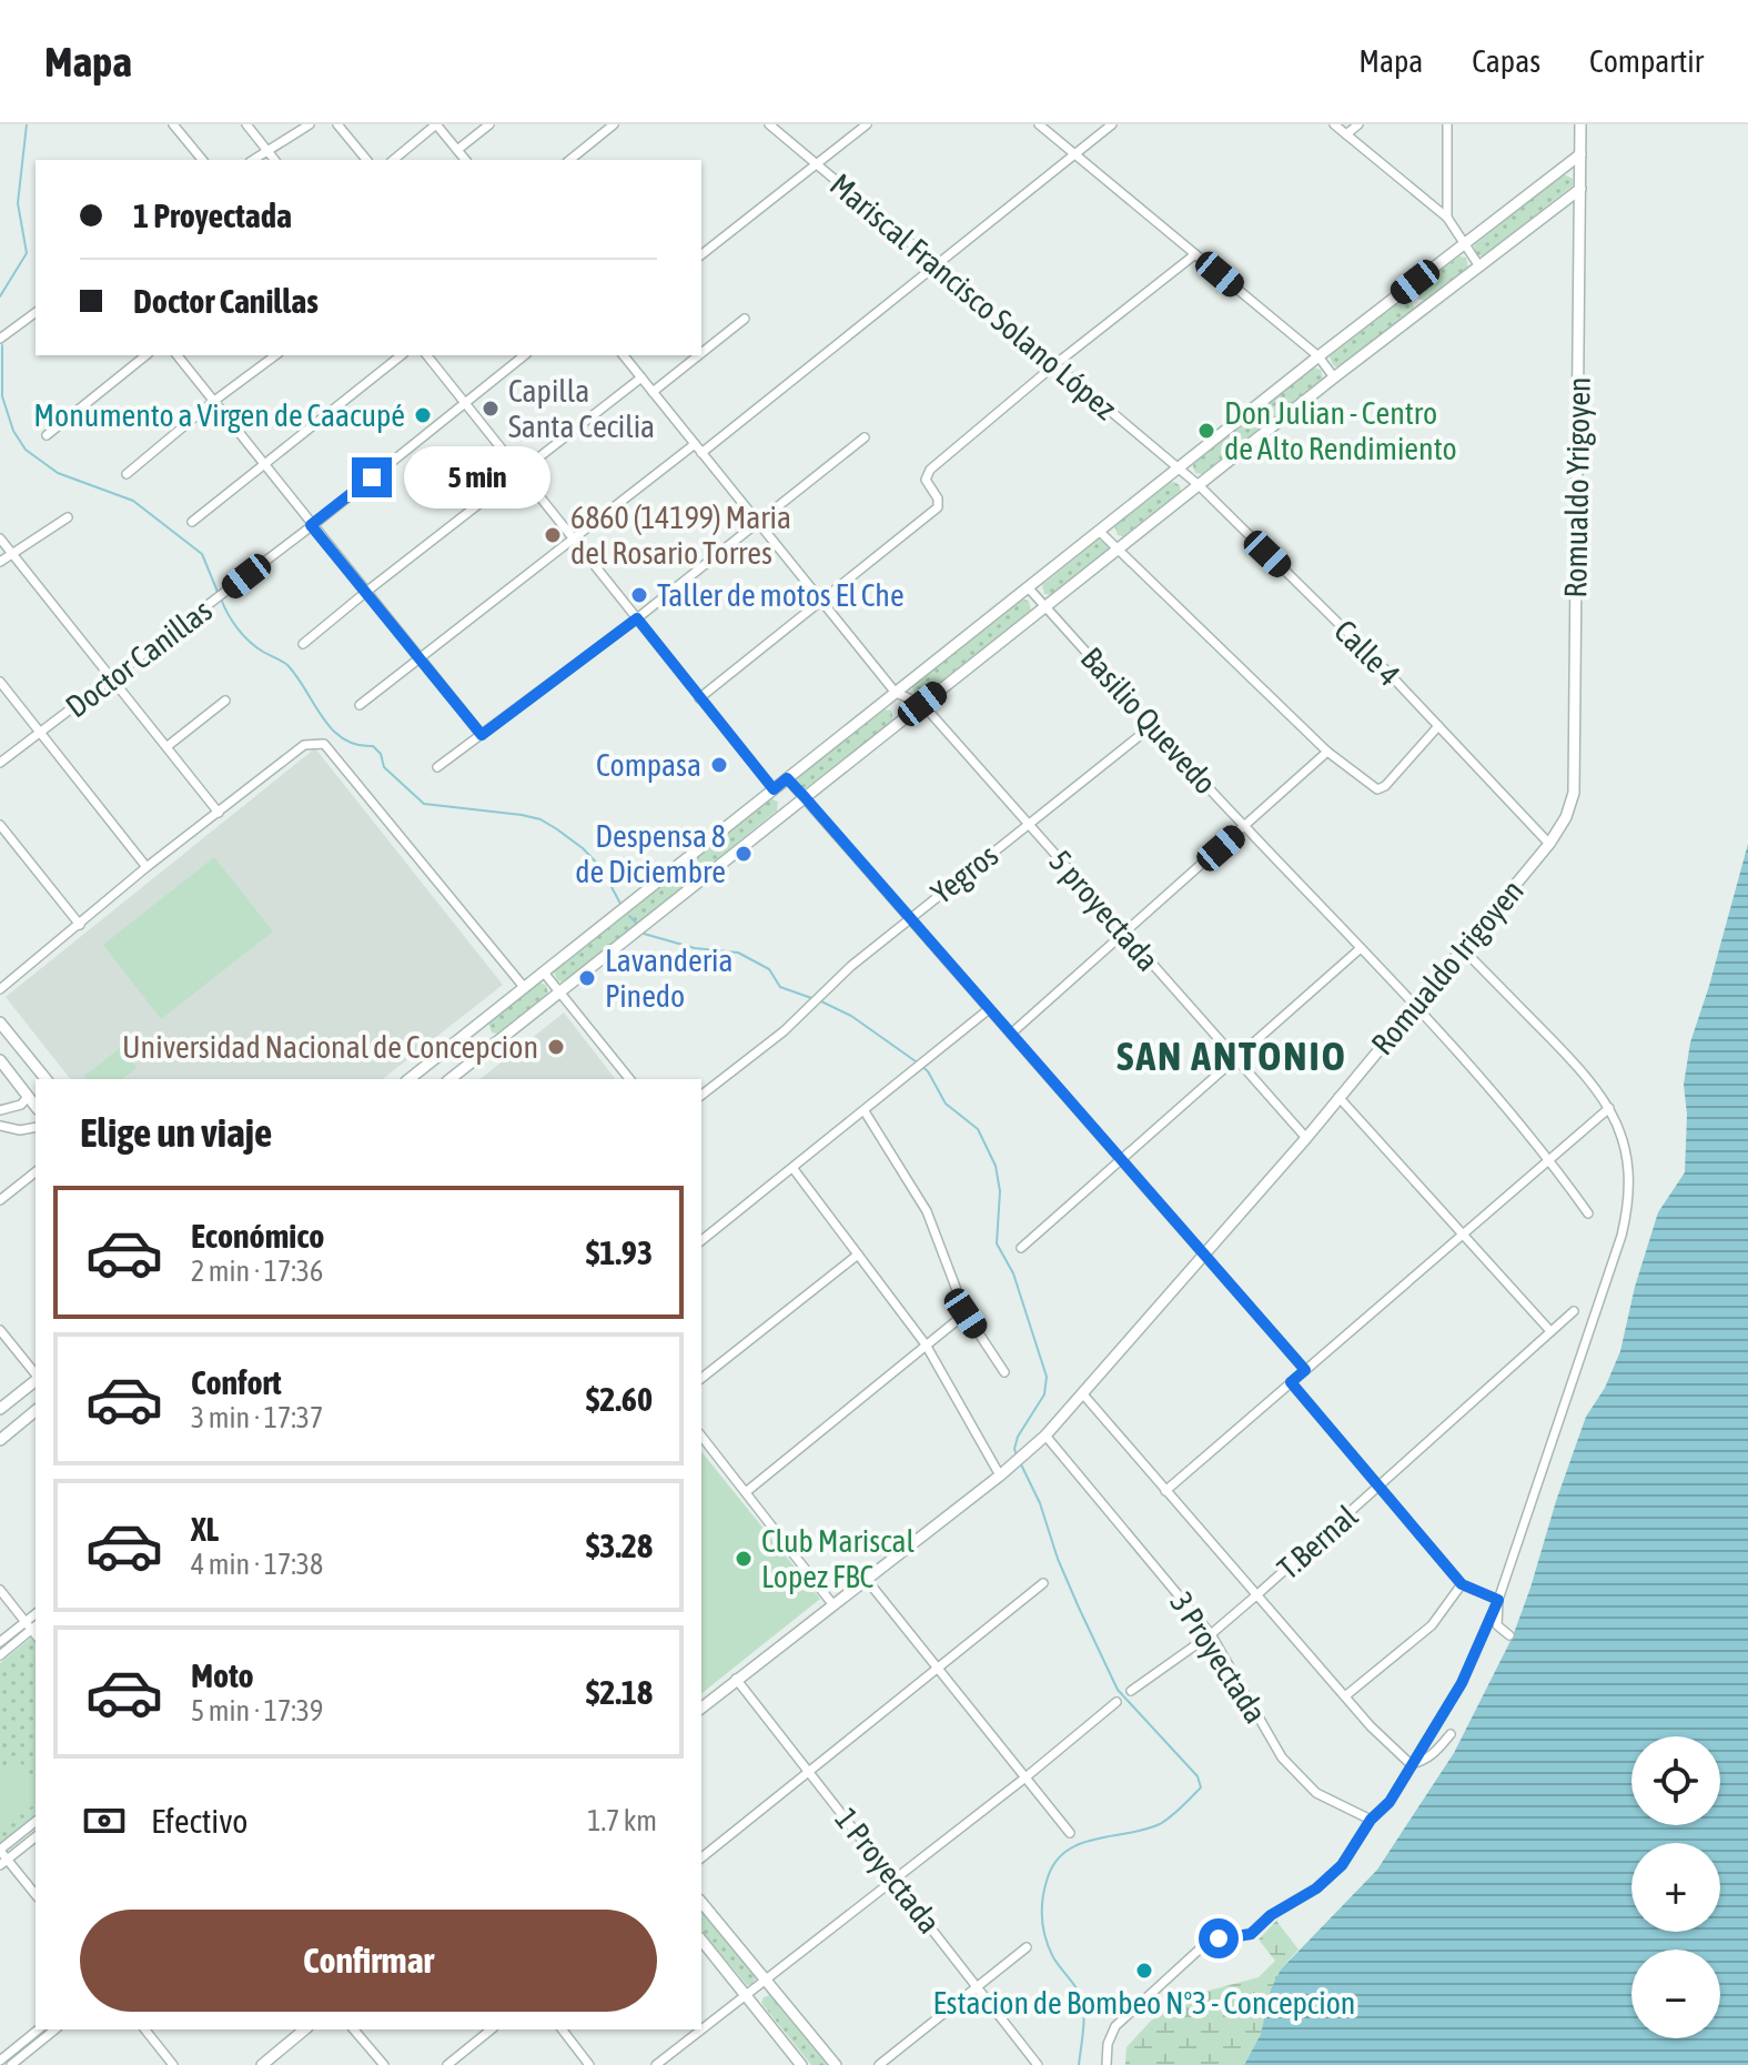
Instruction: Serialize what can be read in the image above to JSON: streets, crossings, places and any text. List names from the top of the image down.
{
  "streets": {
    "street": [
      "Mariscal Francisco Solano López",
      "Romualdo Yrigoyen",
      "Calle 4",
      "Doctor Canillas",
      "Basilio Quevedo",
      "Yegros",
      "5 proyectada",
      "Romualdo Irigoyen",
      "T.Bernal",
      "3 Proyectada",
      "1 Proyectada"
    ]
  },
  "crossings": [
    ["Mariscal Francisco Solano López", "Calle 4"],
    ["Romualdo Yrigoyen", "Calle 4"],
    ["Romualdo Yrigoyen", "Romualdo Irigoyen"],
    ["Calle 4", "Romualdo Irigoyen"],
    ["Basilio Quevedo", "Yegros"],
    ["Basilio Quevedo", "Romualdo Irigoyen"],
    ["Yegros", "5 proyectada"],
    ["5 proyectada", "Romualdo Irigoyen"],
    ["Romualdo Irigoyen", "3 Proyectada"],
    ["Romualdo Irigoyen", "1 Proyectada"],
    ["T.Bernal", "3 Proyectada"]
  ],
  "districts": ["SAN ANTONIO"],
  "places": [
    "Capilla Santa Cecilia",
    "Monumento a Virgen de Caacupé",
    "Don Julian - Centro de Alto Rendimiento",
    "6860 (14199) Maria del Rosario Torres",
    "Taller de motos El Che",
    "Compasa",
    "Despensa 8 de Diciembre",
    "Lavanderia Pinedo",
    "Universidad Nacional de Concepcion",
    "Club Mariscal Lopez FBC",
    "Estacion de Bombeo N°3 - Concepcion"
  ],
  "page": {
    "header": "Mapa",
    "nav": ["Mapa", "Capas", "Compartir"],
    "banner": ["1 Proyectada", "Doctor Canillas"],
    "bubble": "5 min",
    "heading": "Elige un viaje",
    "list": [
      {
        "name": "Económico",
        "note": "2 min · 17:36",
        "value": "$1.93"
      },
      {
        "name": "Confort",
        "note": "3 min · 17:37",
        "value": "$2.60"
      },
      {
        "name": "XL",
        "note": "4 min · 17:38",
        "value": "$3.28"
      },
      {
        "name": "Moto",
        "note": "5 min · 17:39",
        "value": "$2.18"
      }
    ],
    "map_buttons": ["+", "−"],
    "pay": ["Efectivo", "1.7 km"],
    "buttons": "Confirmar"
  }
}
